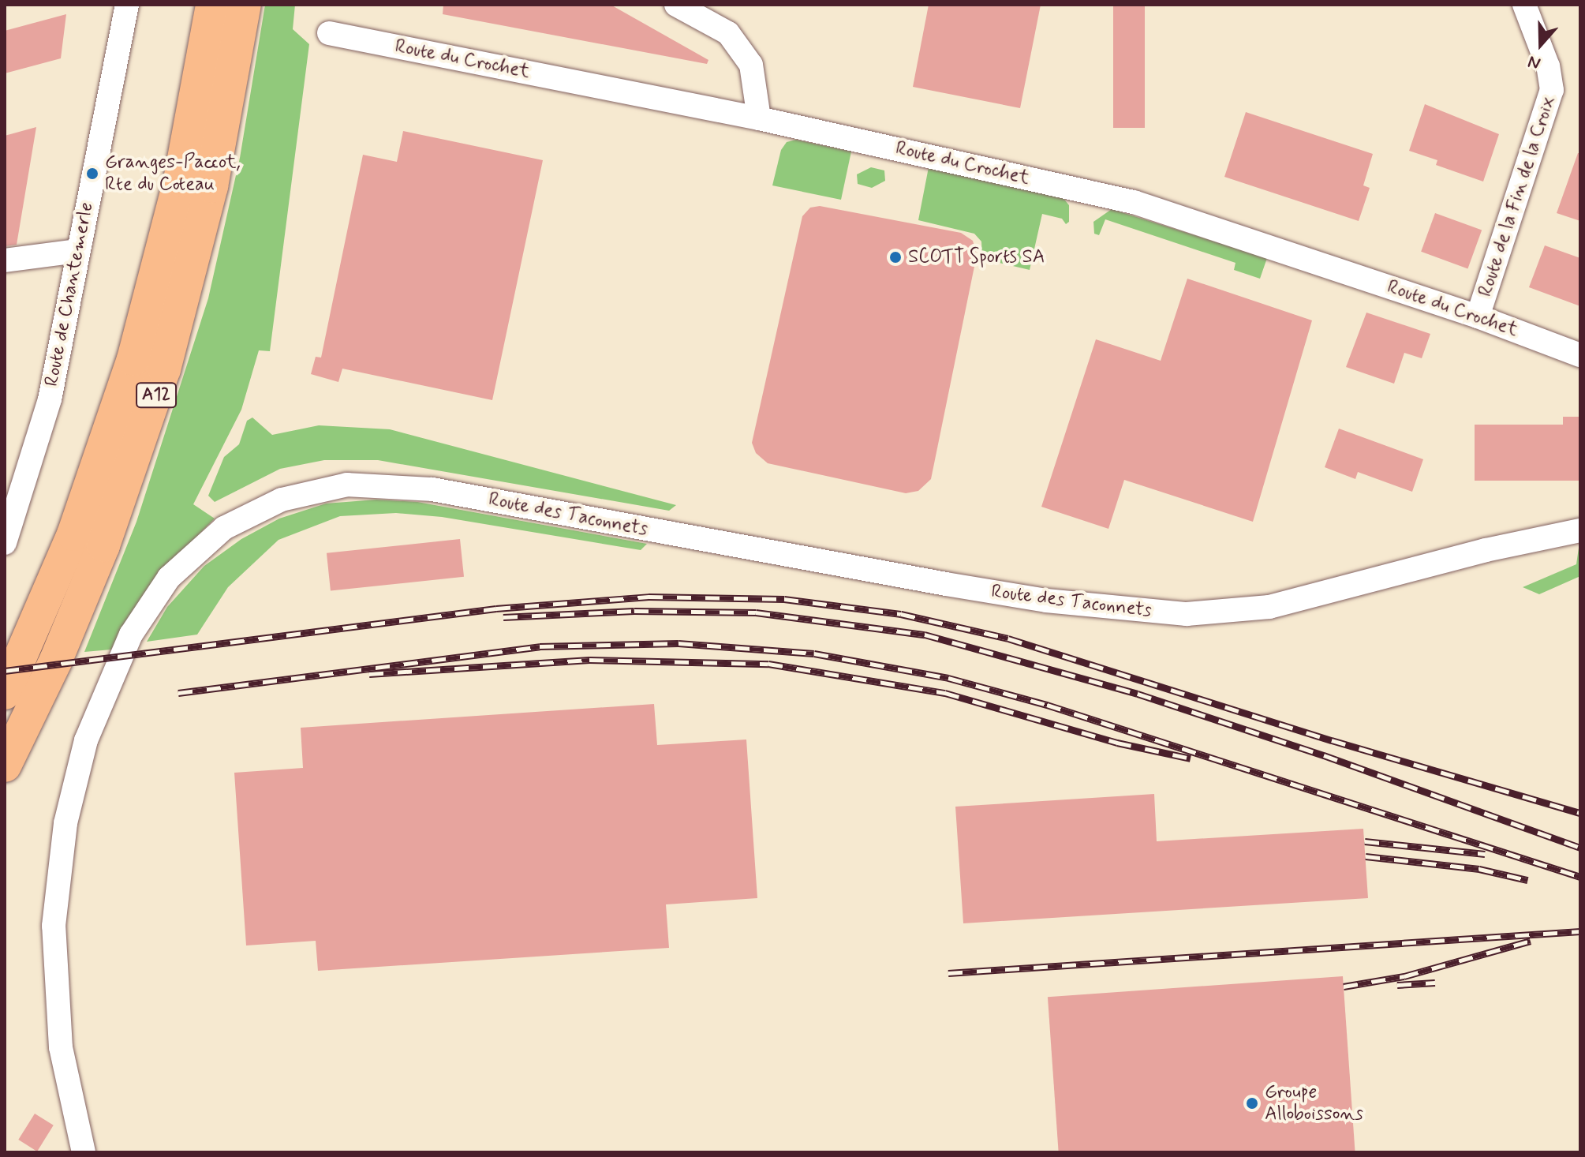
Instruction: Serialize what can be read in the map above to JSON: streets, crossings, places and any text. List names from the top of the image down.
{
  "streets": {
    "highway": ["A12"],
    "street": [
      "Route du Crochet",
      "Route de la Fin de la Croix",
      "Route de Chantemerle",
      "Route des Taconnets"
    ]
  },
  "crossings": [
    ["Route du Crochet", "Route de la Fin de la Croix"]
  ],
  "places": ["Granges-Paccot, Rte du Coteau", "SCOTT Sports SA", "Groupe Alloboissons"],
  "north": "bottom"
}
